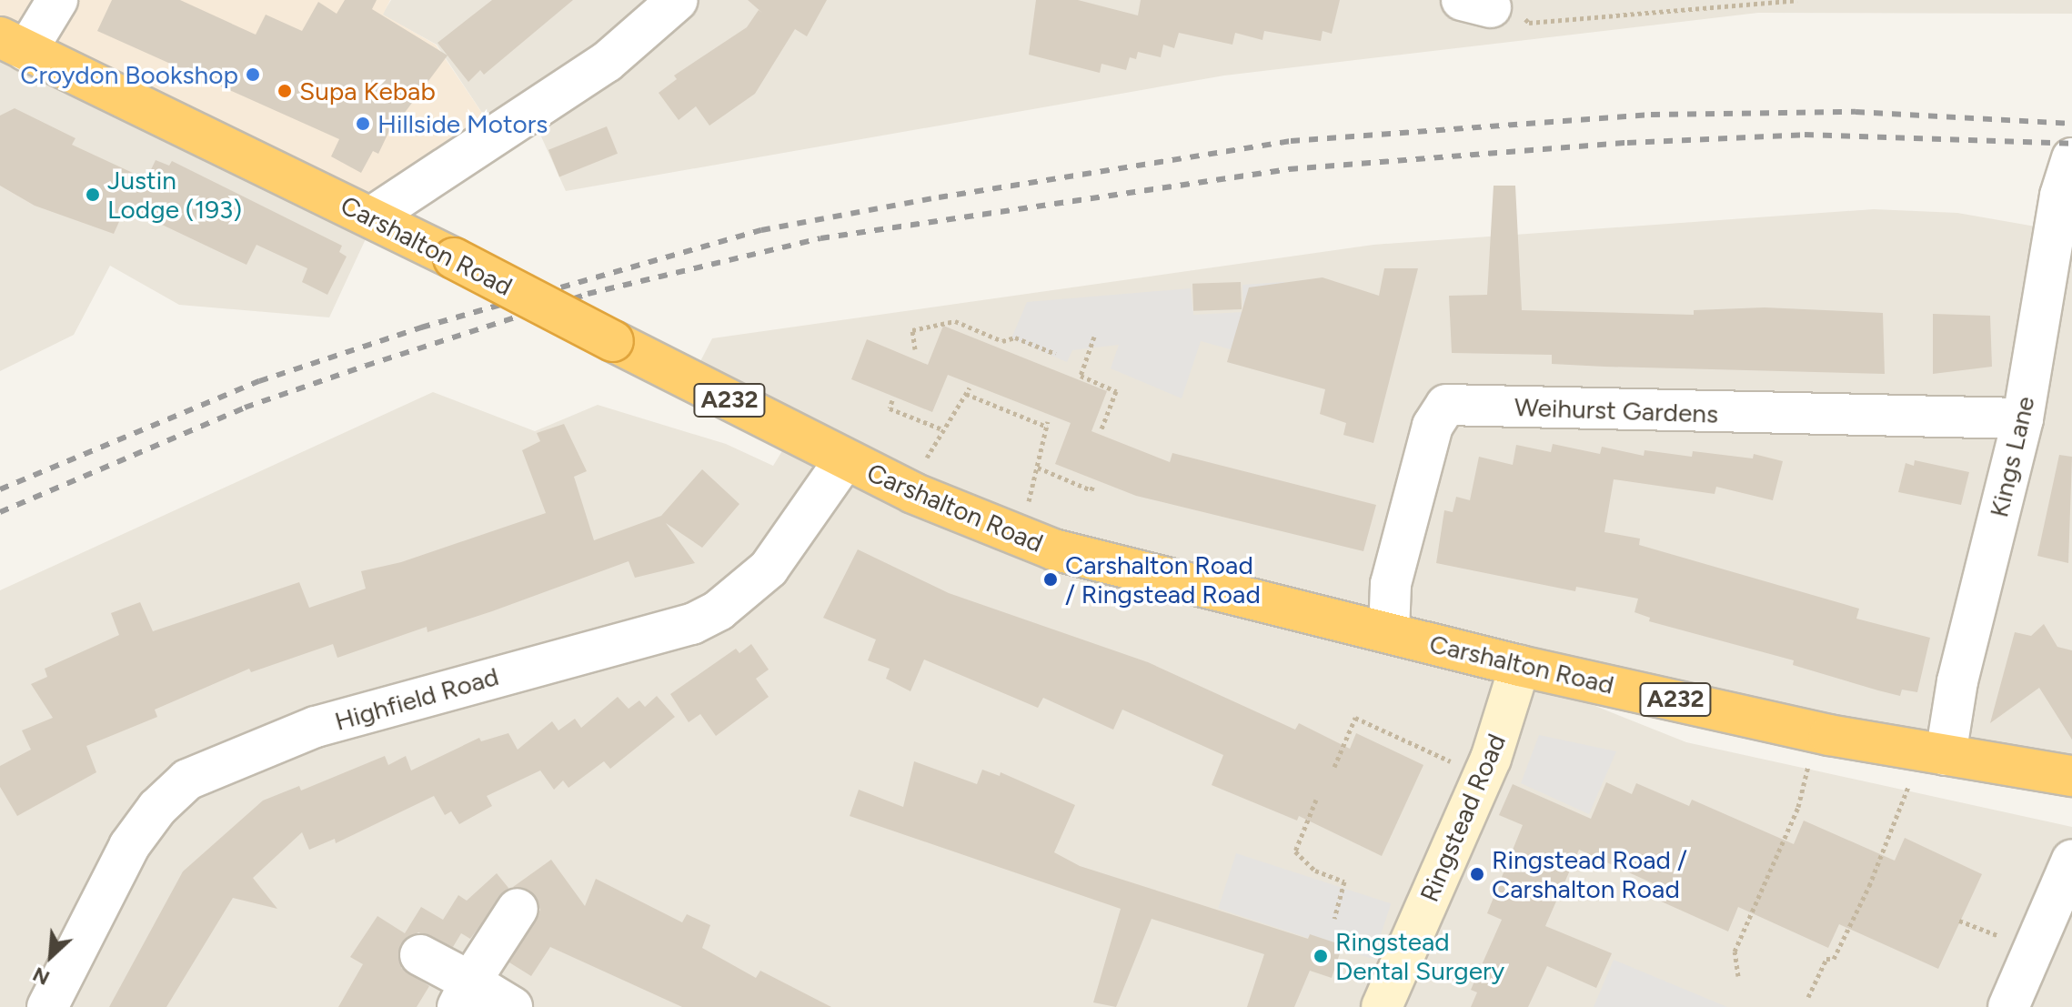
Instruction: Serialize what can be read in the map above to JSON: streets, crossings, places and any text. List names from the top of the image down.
{
  "streets": {
    "highway": ["Carshalton Road", "A232"],
    "street": [
      "Weihurst Gardens",
      "Kings Lane",
      "Highfield Road",
      "Ringstead Road"
    ]
  },
  "crossings": [
    ["Carshalton Road", "Weihurst Gardens"],
    ["Carshalton Road", "Kings Lane"],
    ["Carshalton Road", "Highfield Road"],
    ["Carshalton Road", "Ringstead Road"],
    ["Weihurst Gardens", "Kings Lane"]
  ],
  "places": [
    "Croydon Bookshop",
    "Supa Kebab",
    "Hillside Motors",
    "Justin Lodge (193)",
    "Carshalton Road / Ringstead Road",
    "Ringstead Road / Carshalton Road",
    "Ringstead Dental Surgery"
  ],
  "north": "bottom left"
}
